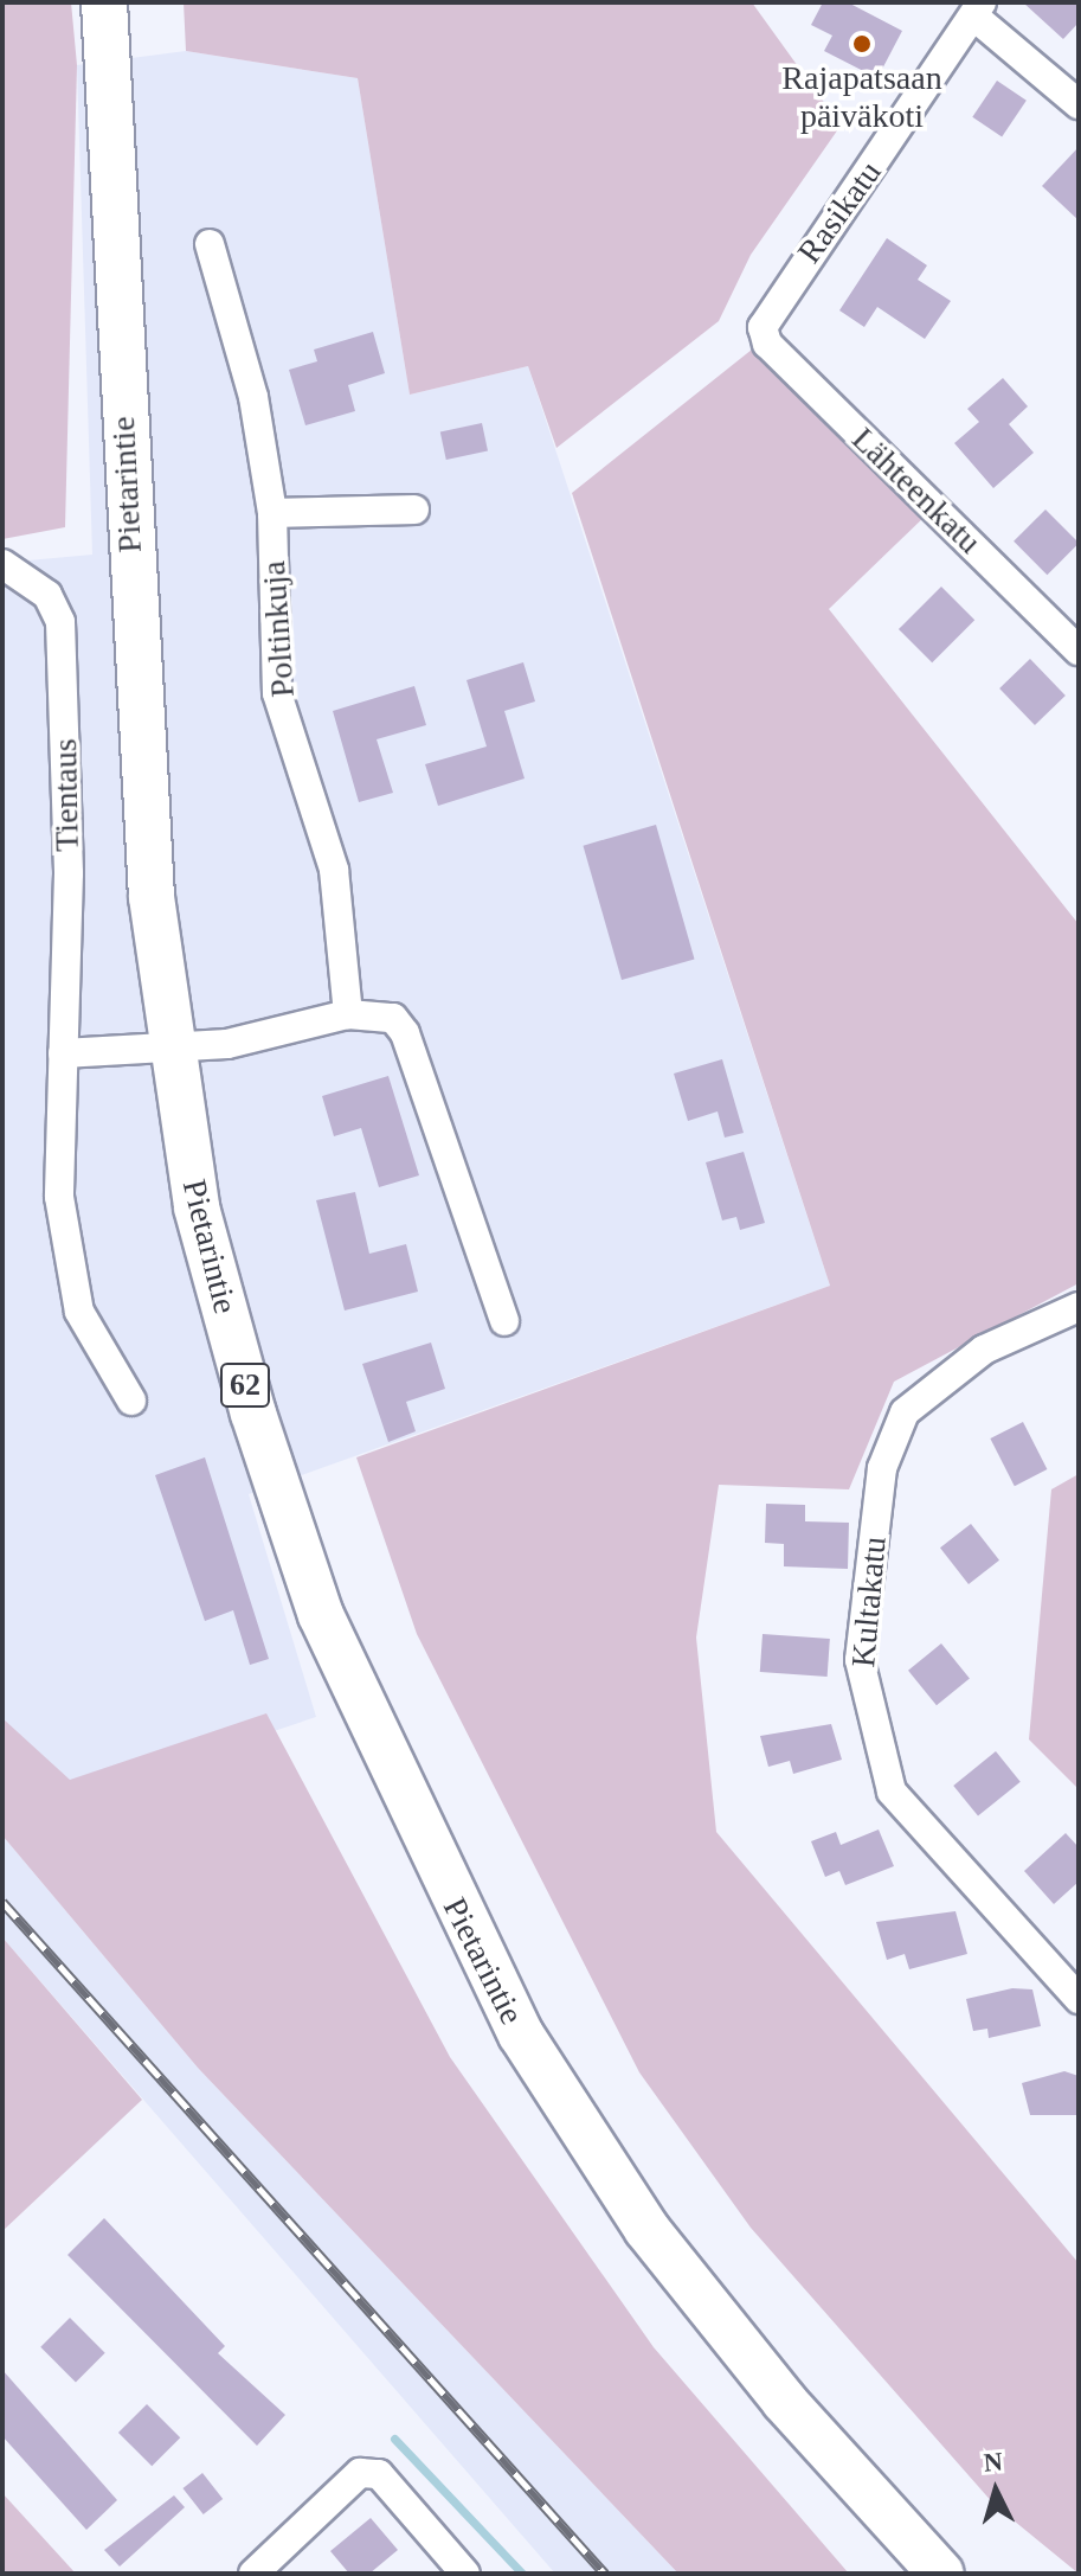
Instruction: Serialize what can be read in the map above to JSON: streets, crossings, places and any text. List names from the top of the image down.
{
  "streets": {
    "main road": ["Pietarintie", "62"],
    "street": [
      "Rasikatu",
      "Lähteenkatu",
      "Poltinkuja",
      "Tientaus",
      "Kultakatu"
    ]
  },
  "crossings": [
    ["Rasikatu", "Lähteenkatu"]
  ],
  "places": ["Rajapatsaan päiväkoti"],
  "north": "top"
}
